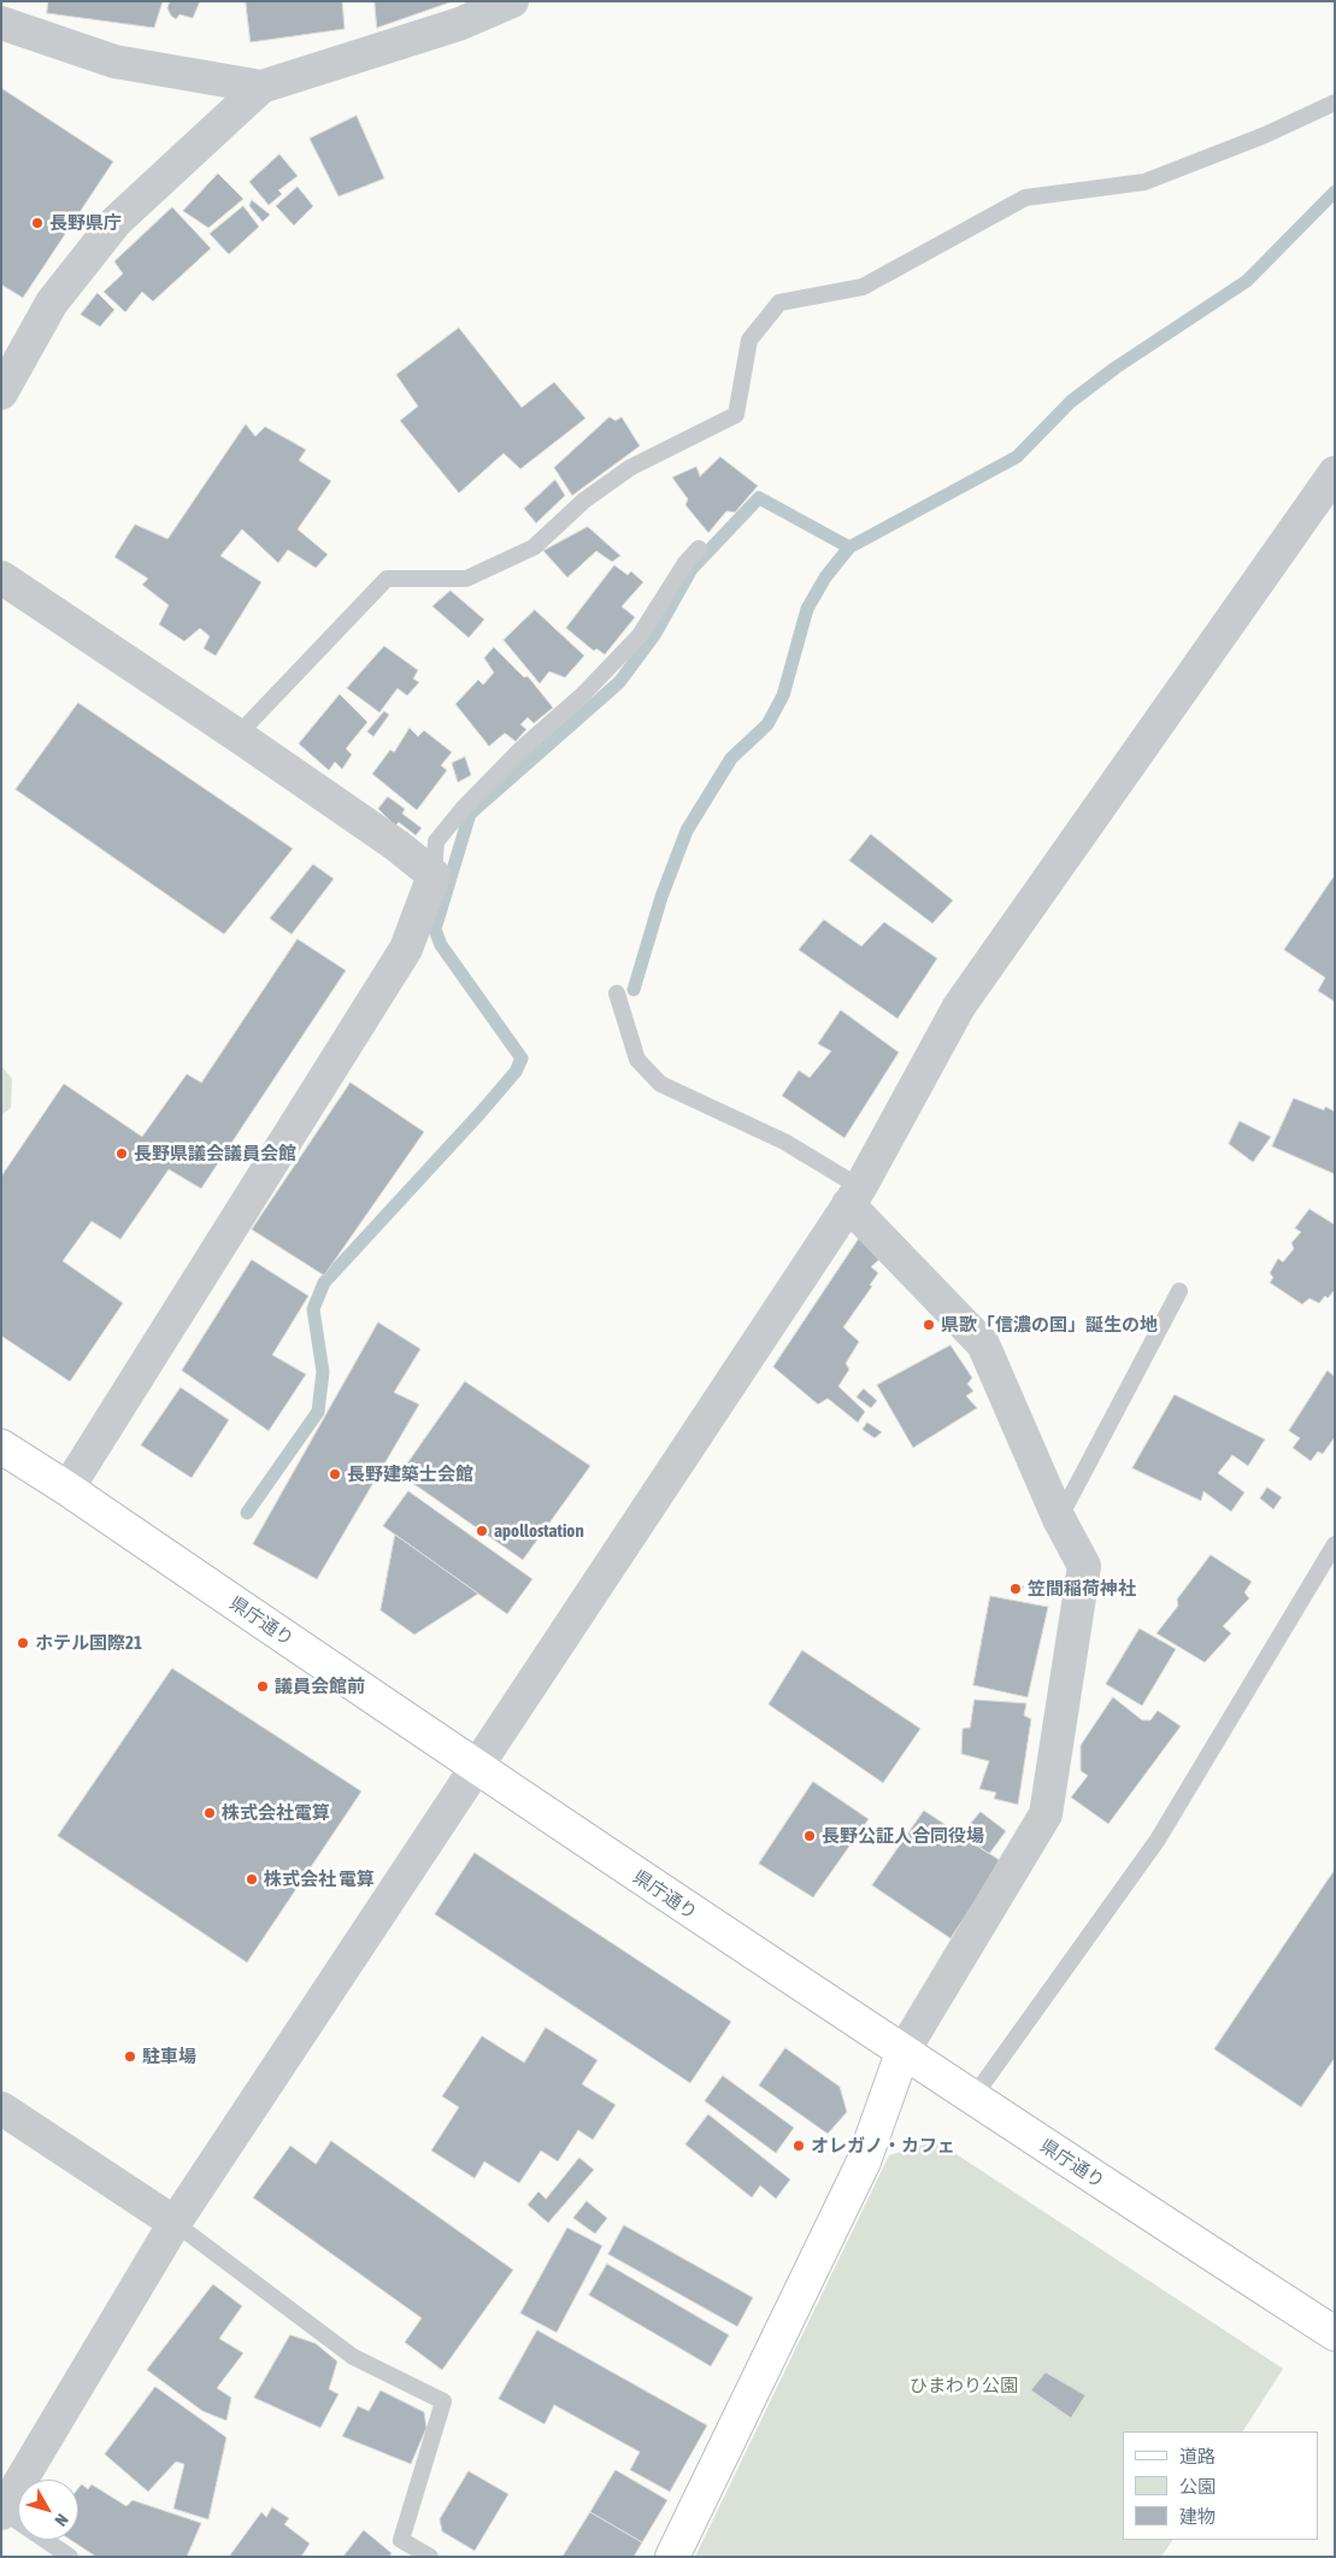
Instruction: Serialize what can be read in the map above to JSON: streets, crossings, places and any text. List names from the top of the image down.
{
  "streets": {
    "main road": ["県庁通り"]
  },
  "parks": ["ひまわり公園"],
  "places": [
    "長野県庁",
    "長野県議会議員会館",
    "県歌「信濃の国」誕生の地",
    "長野建築士会館",
    "apollostation",
    "笠間稲荷神社",
    "ホテル国際21",
    "議員会館前",
    "株式会社電算",
    "長野公証人合同役場",
    "株式会社 電算",
    "駐車場",
    "オレガノ・カフェ"
  ],
  "legend": ["道路", "公園", "建物"],
  "north": "bottom right"
}
